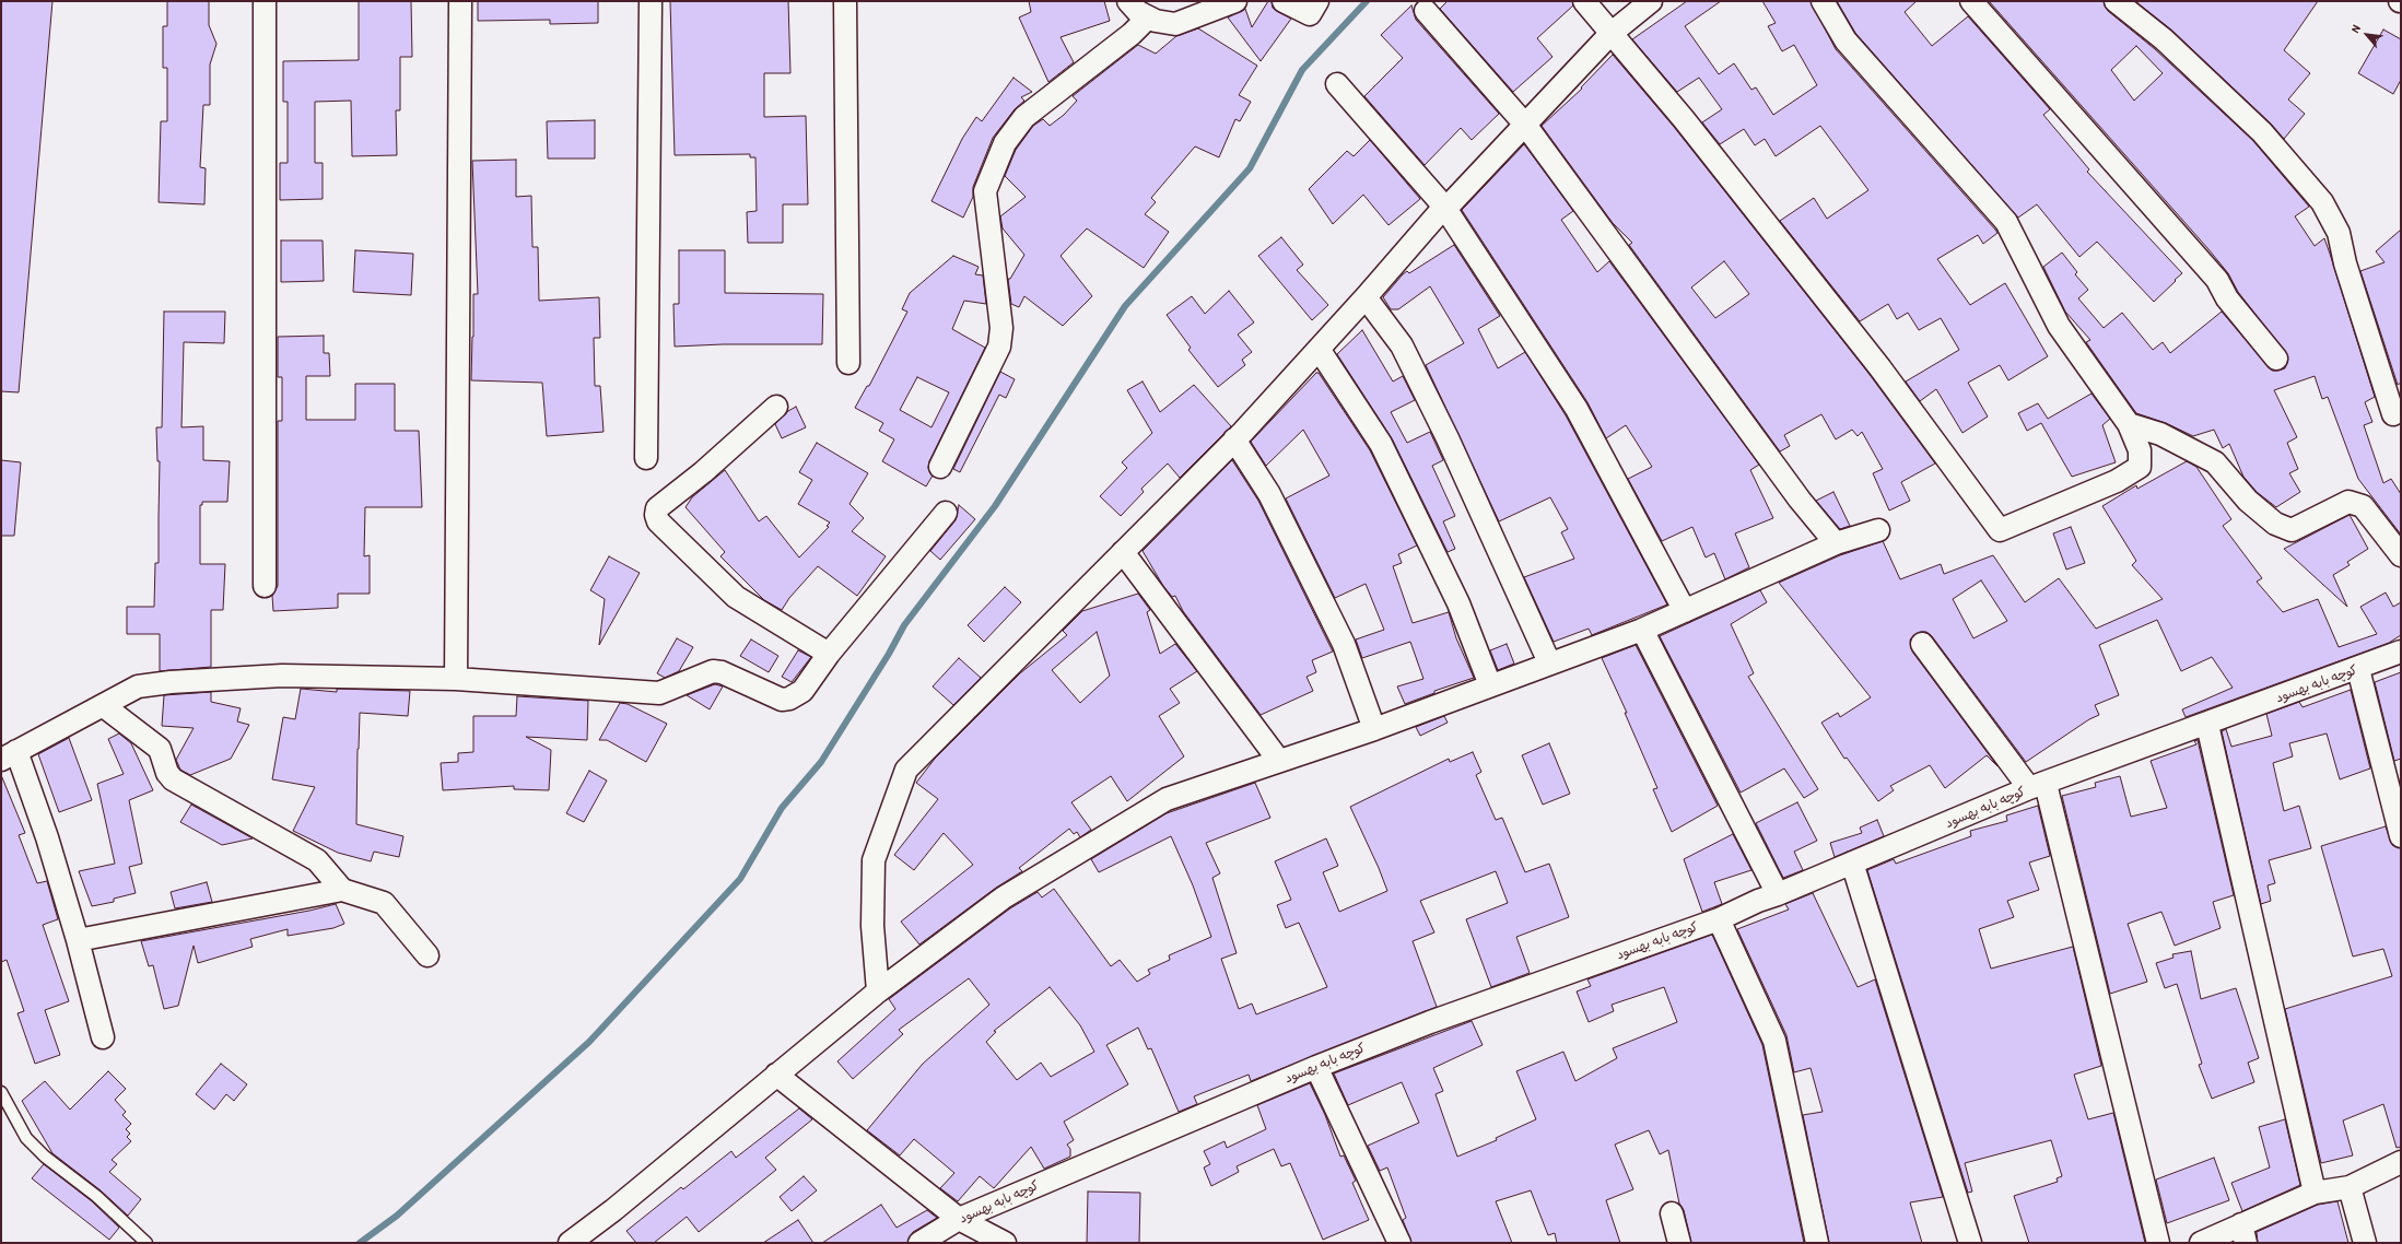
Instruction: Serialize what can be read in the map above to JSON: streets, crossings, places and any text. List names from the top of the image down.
{
  "streets": {
    "street": ["کوچه بابه بهسود"]
  },
  "north": "top left"
}
